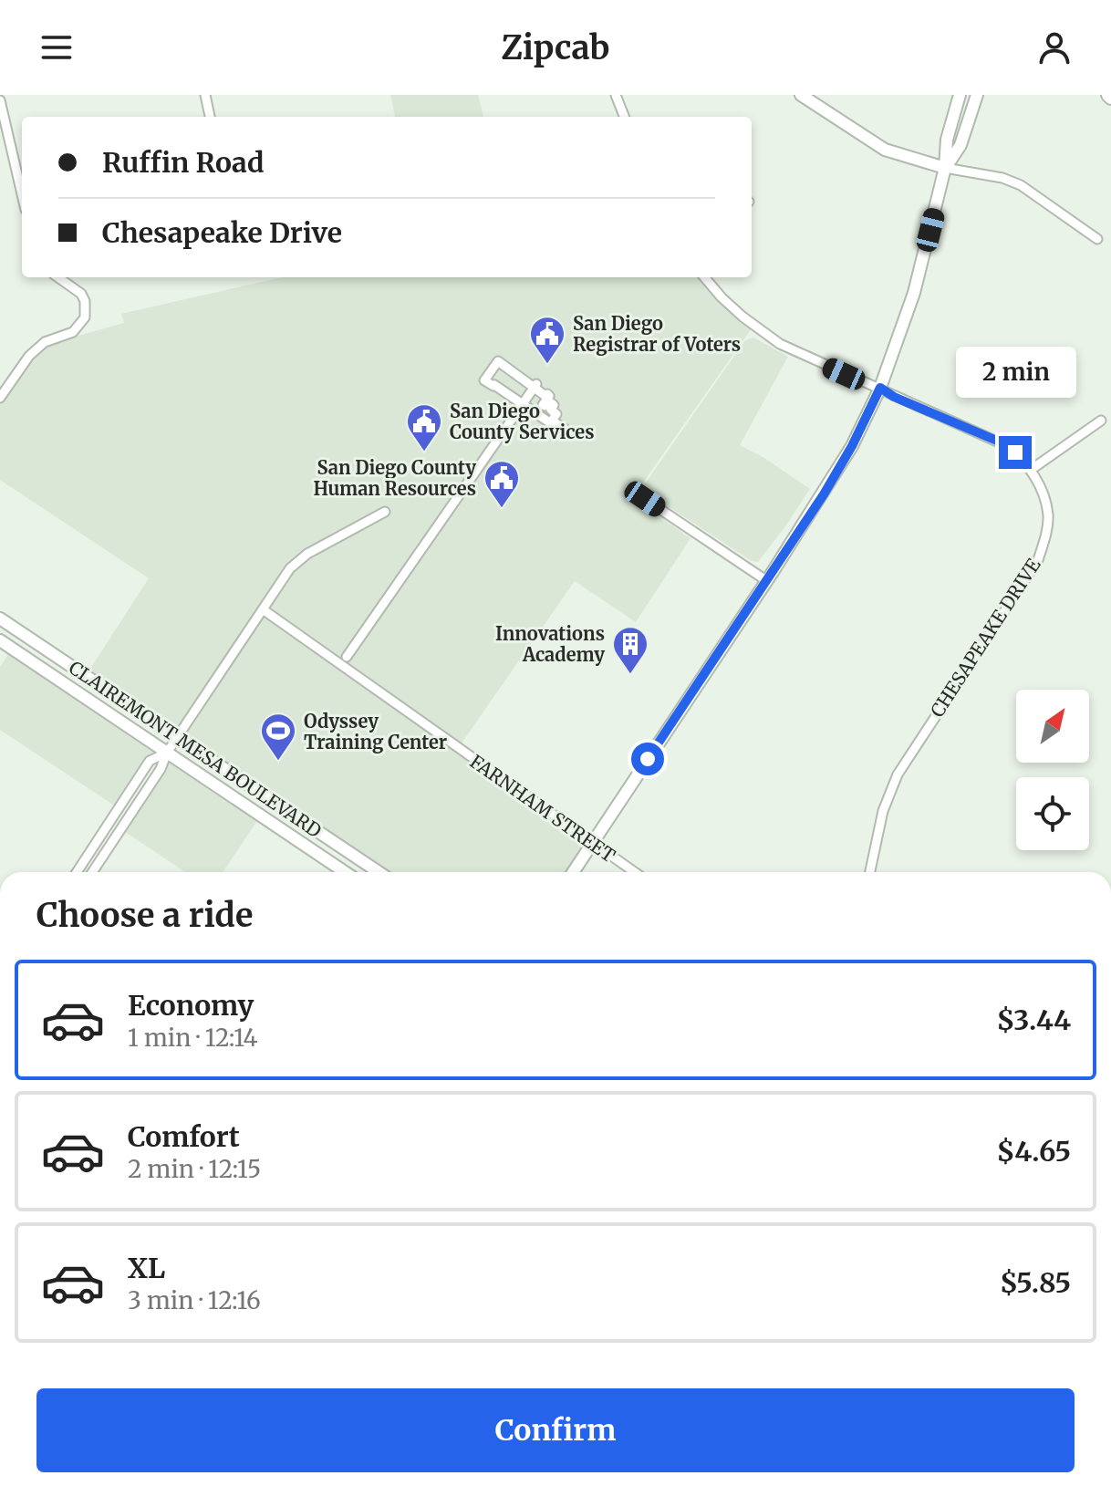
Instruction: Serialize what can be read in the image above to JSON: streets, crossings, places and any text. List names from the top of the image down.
{
  "streets": {
    "main road": ["CLAIREMONT MESA BOULEVARD"],
    "street": ["CHESAPEAKE DRIVE", "FARNHAM STREET"]
  },
  "places": {
    "public building": ["San Diego Registrar of Voters", "San Diego County Services", "San Diego County Human Resources"],
    "building": ["Innovations Academy"],
    "sports": ["Odyssey Training Center"]
  },
  "north": "top right",
  "page": {
    "header": "Zipcab",
    "banner": ["Ruffin Road", "Chesapeake Drive"],
    "bubble": "2 min",
    "heading": "Choose a ride",
    "list": [
      {
        "name": "Economy",
        "note": "1 min · 12:14",
        "value": "$3.44"
      },
      {
        "name": "Comfort",
        "note": "2 min · 12:15",
        "value": "$4.65"
      },
      {
        "name": "XL",
        "note": "3 min · 12:16",
        "value": "$5.85"
      }
    ],
    "buttons": "Confirm"
  }
}
